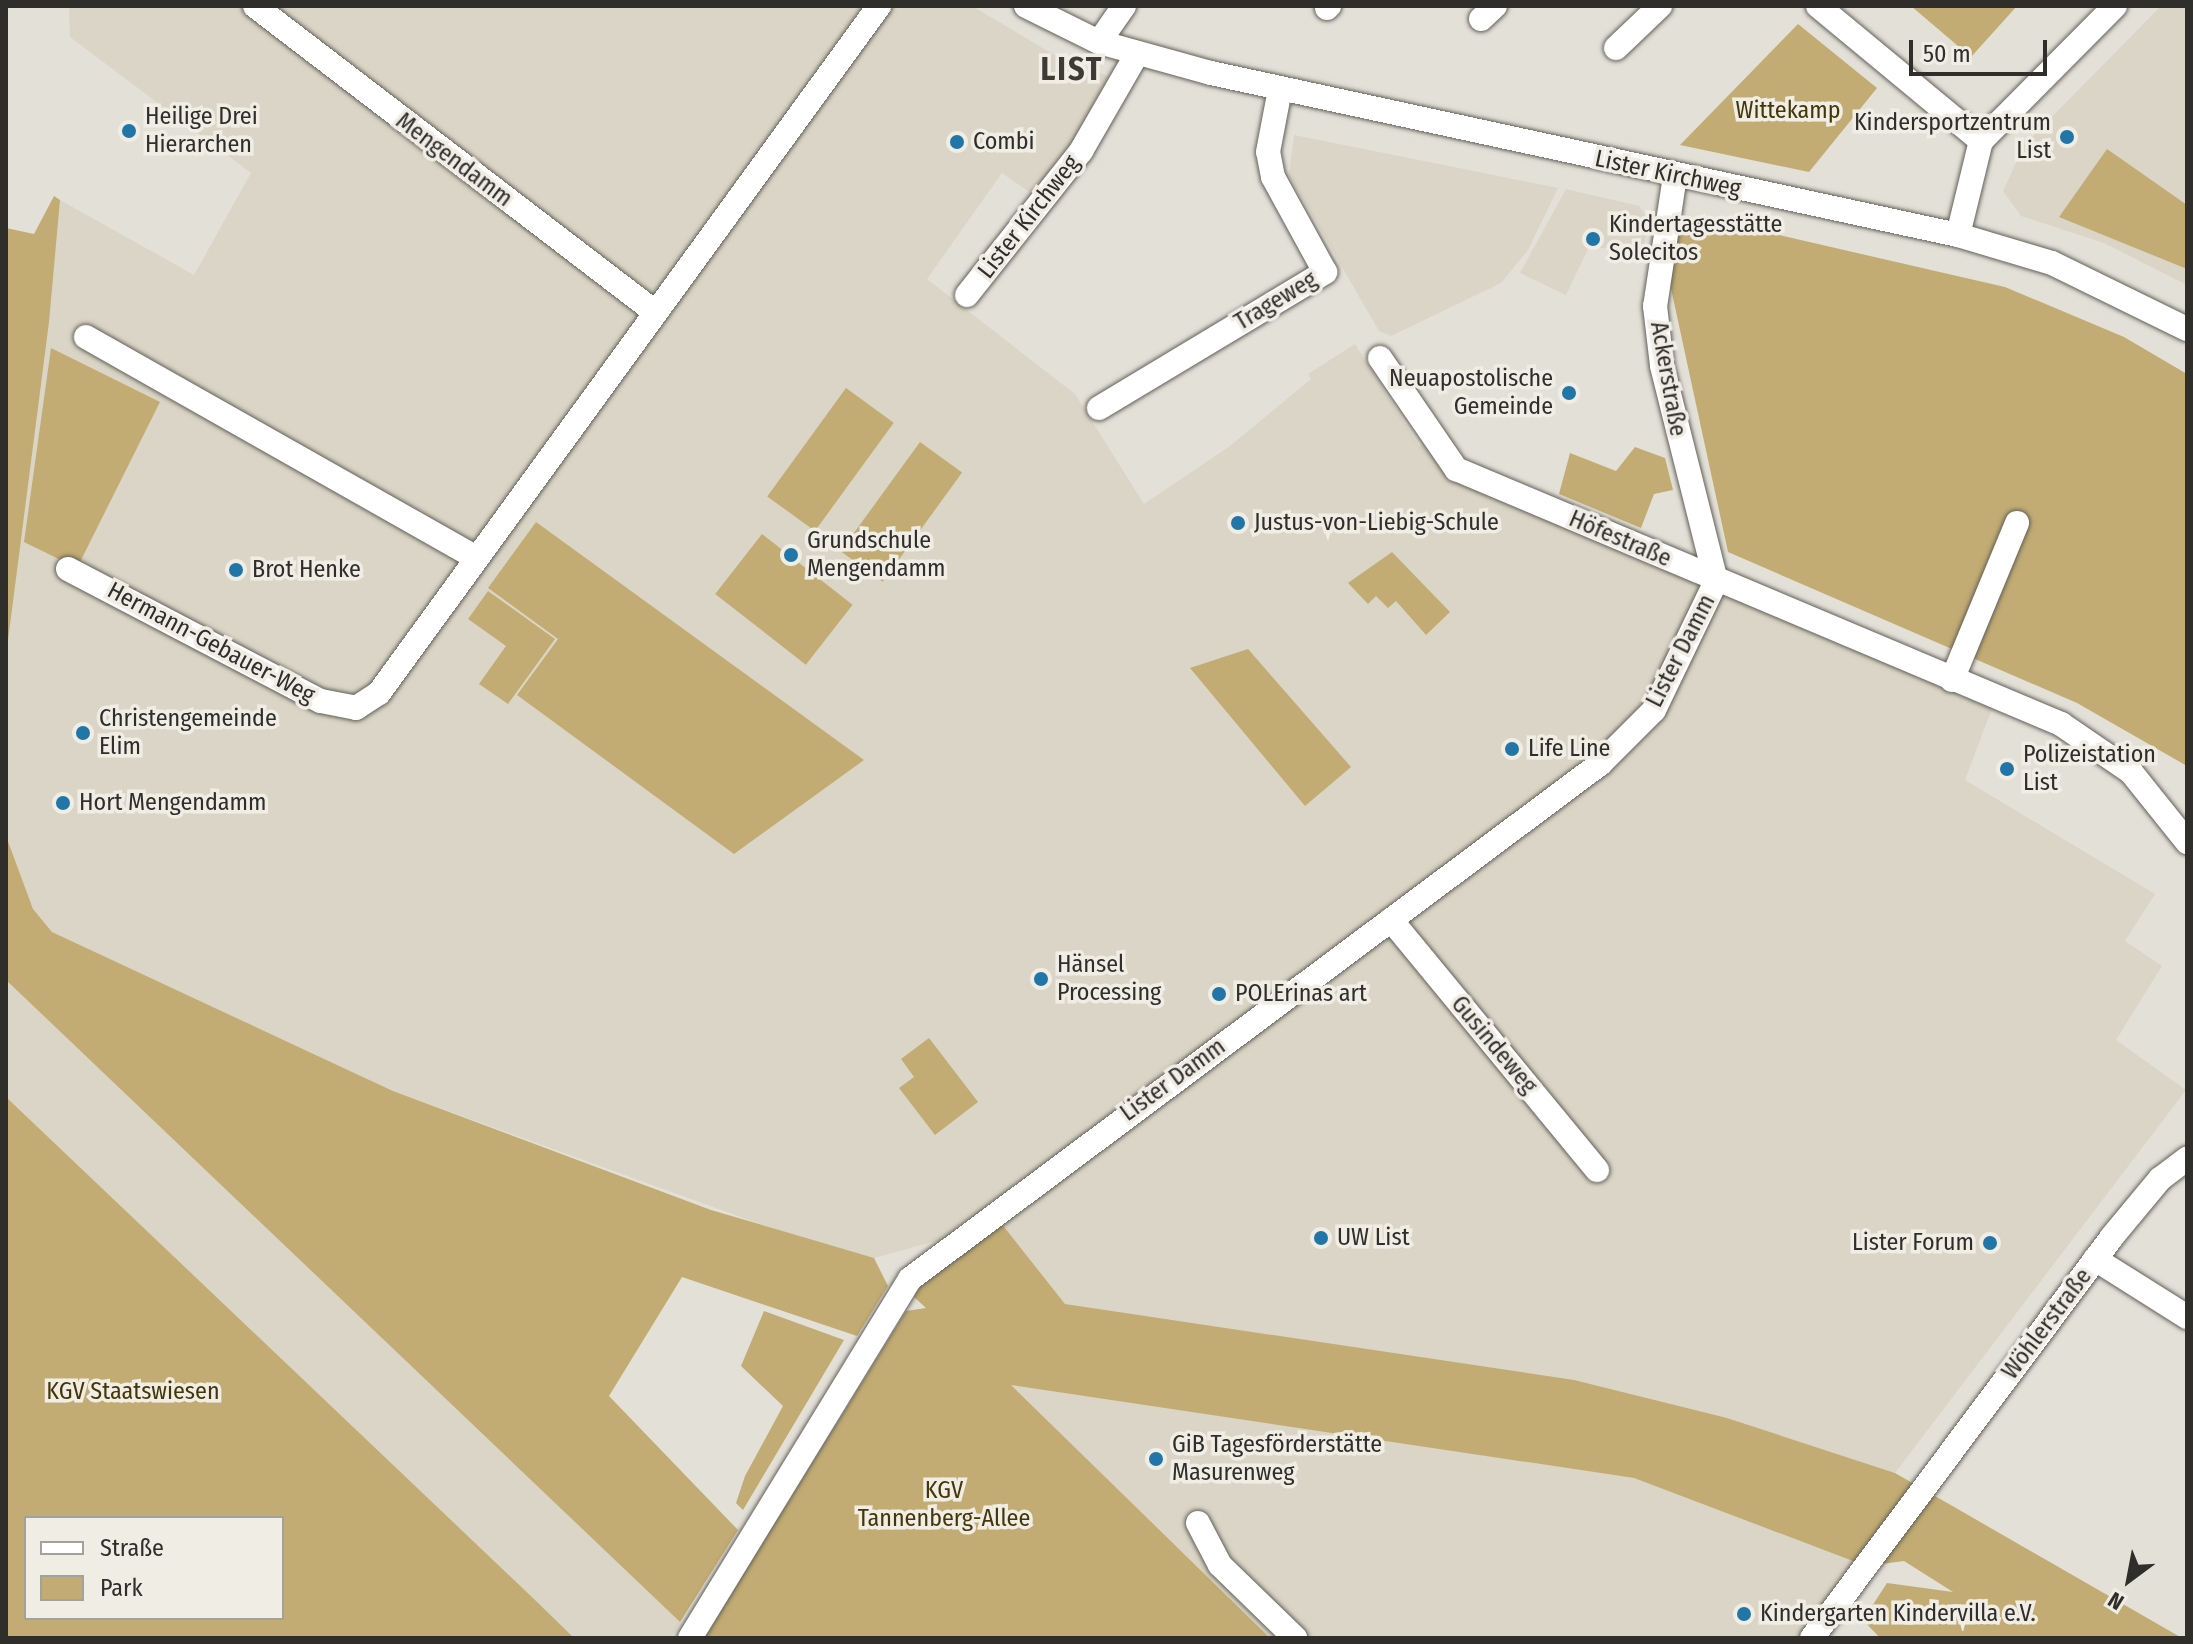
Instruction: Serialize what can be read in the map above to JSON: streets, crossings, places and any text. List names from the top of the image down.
{
  "streets": {
    "street": [
      "Mengendamm",
      "Lister Kirchweg",
      "Trageweg",
      "Ackerstraße",
      "Höfestraße",
      "Hermann-Gebauer-Weg",
      "Lister Damm",
      "Gusindeweg",
      "Wöhlerstraße"
    ]
  },
  "crossings": [
    ["Lister Kirchweg", "Trageweg"],
    ["Lister Kirchweg", "Ackerstraße"],
    ["Ackerstraße", "Höfestraße"],
    ["Ackerstraße", "Lister Damm"],
    ["Höfestraße", "Lister Damm"],
    ["Lister Damm", "Gusindeweg"]
  ],
  "districts": ["LIST"],
  "parks": ["Wittekamp", "KGV Staatswiesen", "KGV Tannenberg-Allee"],
  "places": [
    "Heilige Drei Hierarchen",
    "Kindersportzentrum List",
    "Combi",
    "Kindertagesstätte Solecitos",
    "Neuapostolische Gemeinde",
    "Justus-von-Liebig-Schule",
    "Grundschule Mengendamm",
    "Brot Henke",
    "Christengemeinde Elim",
    "Life Line",
    "Polizeistation List",
    "Hort Mengendamm",
    "Hänsel Processing",
    "POLErinas art",
    "UW List",
    "Lister Forum",
    "GiB Tagesförderstätte Masurenweg",
    "Kindergarten Kindervilla e.V."
  ],
  "legend": ["Straße", "Park"],
  "scale_bar": "50 m",
  "north": "bottom left"
}
